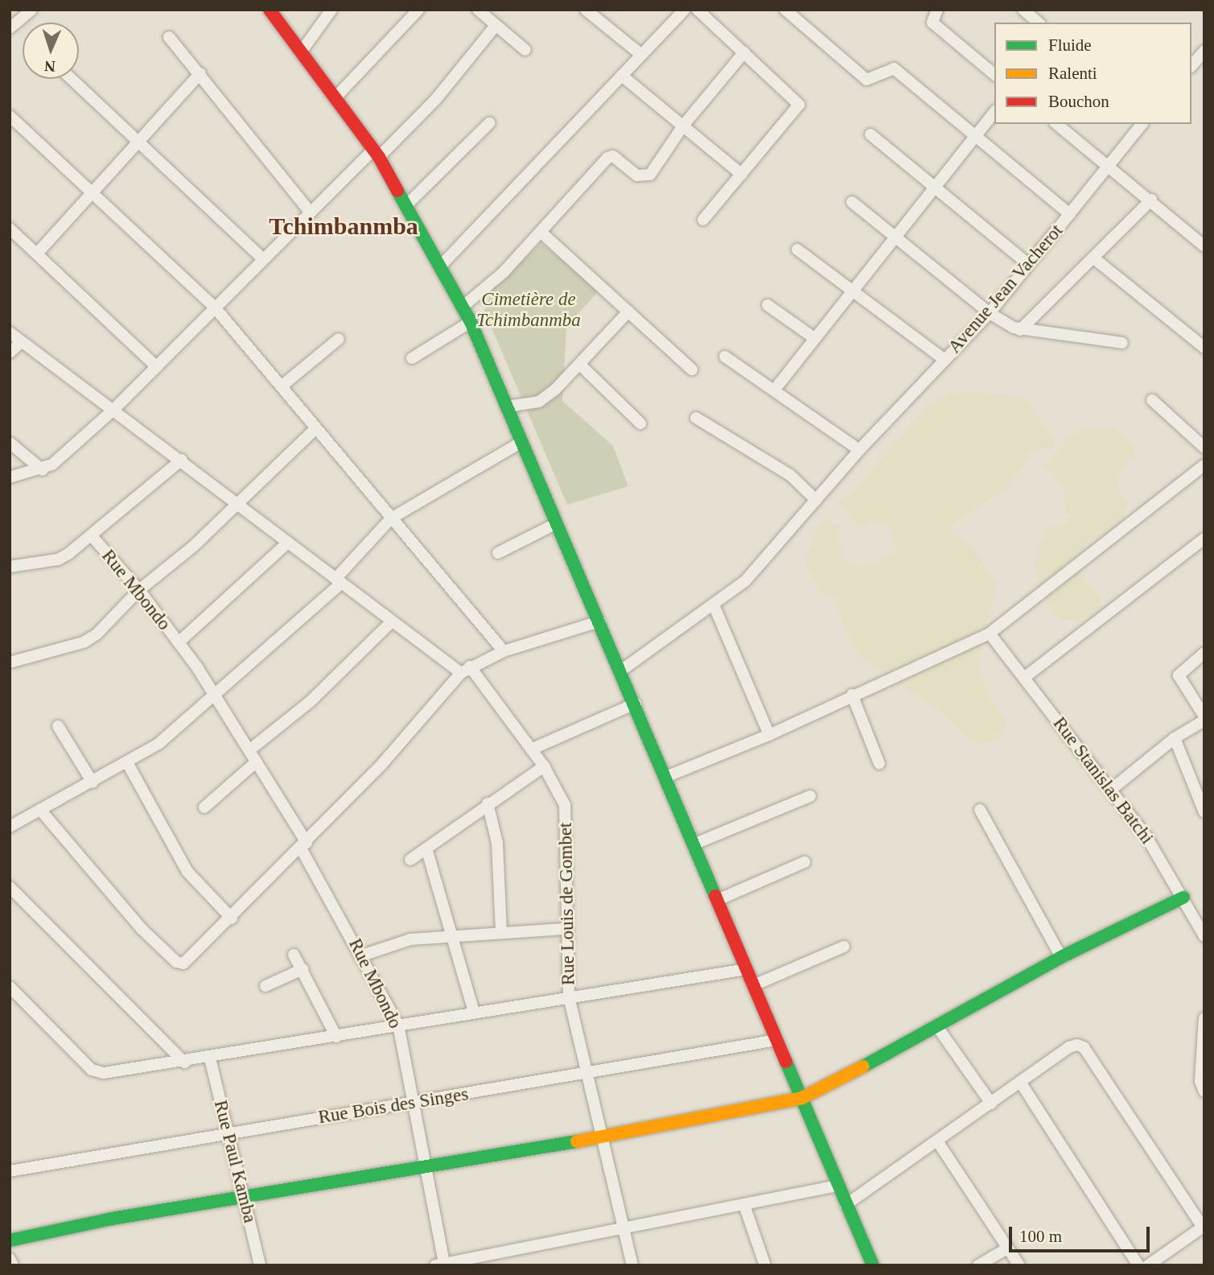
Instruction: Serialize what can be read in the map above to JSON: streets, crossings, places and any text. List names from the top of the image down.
{
  "streets": {
    "street": [
      "Avenue Jean Vacherot",
      "Rue Mbondo",
      "Rue Stanislas Batchi",
      "Rue Louis de Gombet",
      "Rue Bois des Singes",
      "Rue Paul Kamba"
    ]
  },
  "crossings": [
    ["Rue Mbondo", "Rue Bois des Singes"],
    ["Rue Louis de Gombet", "Rue Bois des Singes"],
    ["Rue Bois des Singes", "Rue Paul Kamba"]
  ],
  "districts": ["Tchimbanmba"],
  "parks": ["Cimetière de Tchimbanmba"],
  "legend": ["Fluide", "Ralenti", "Bouchon"],
  "scale_bar": "100 m",
  "north": "bottom"
}
